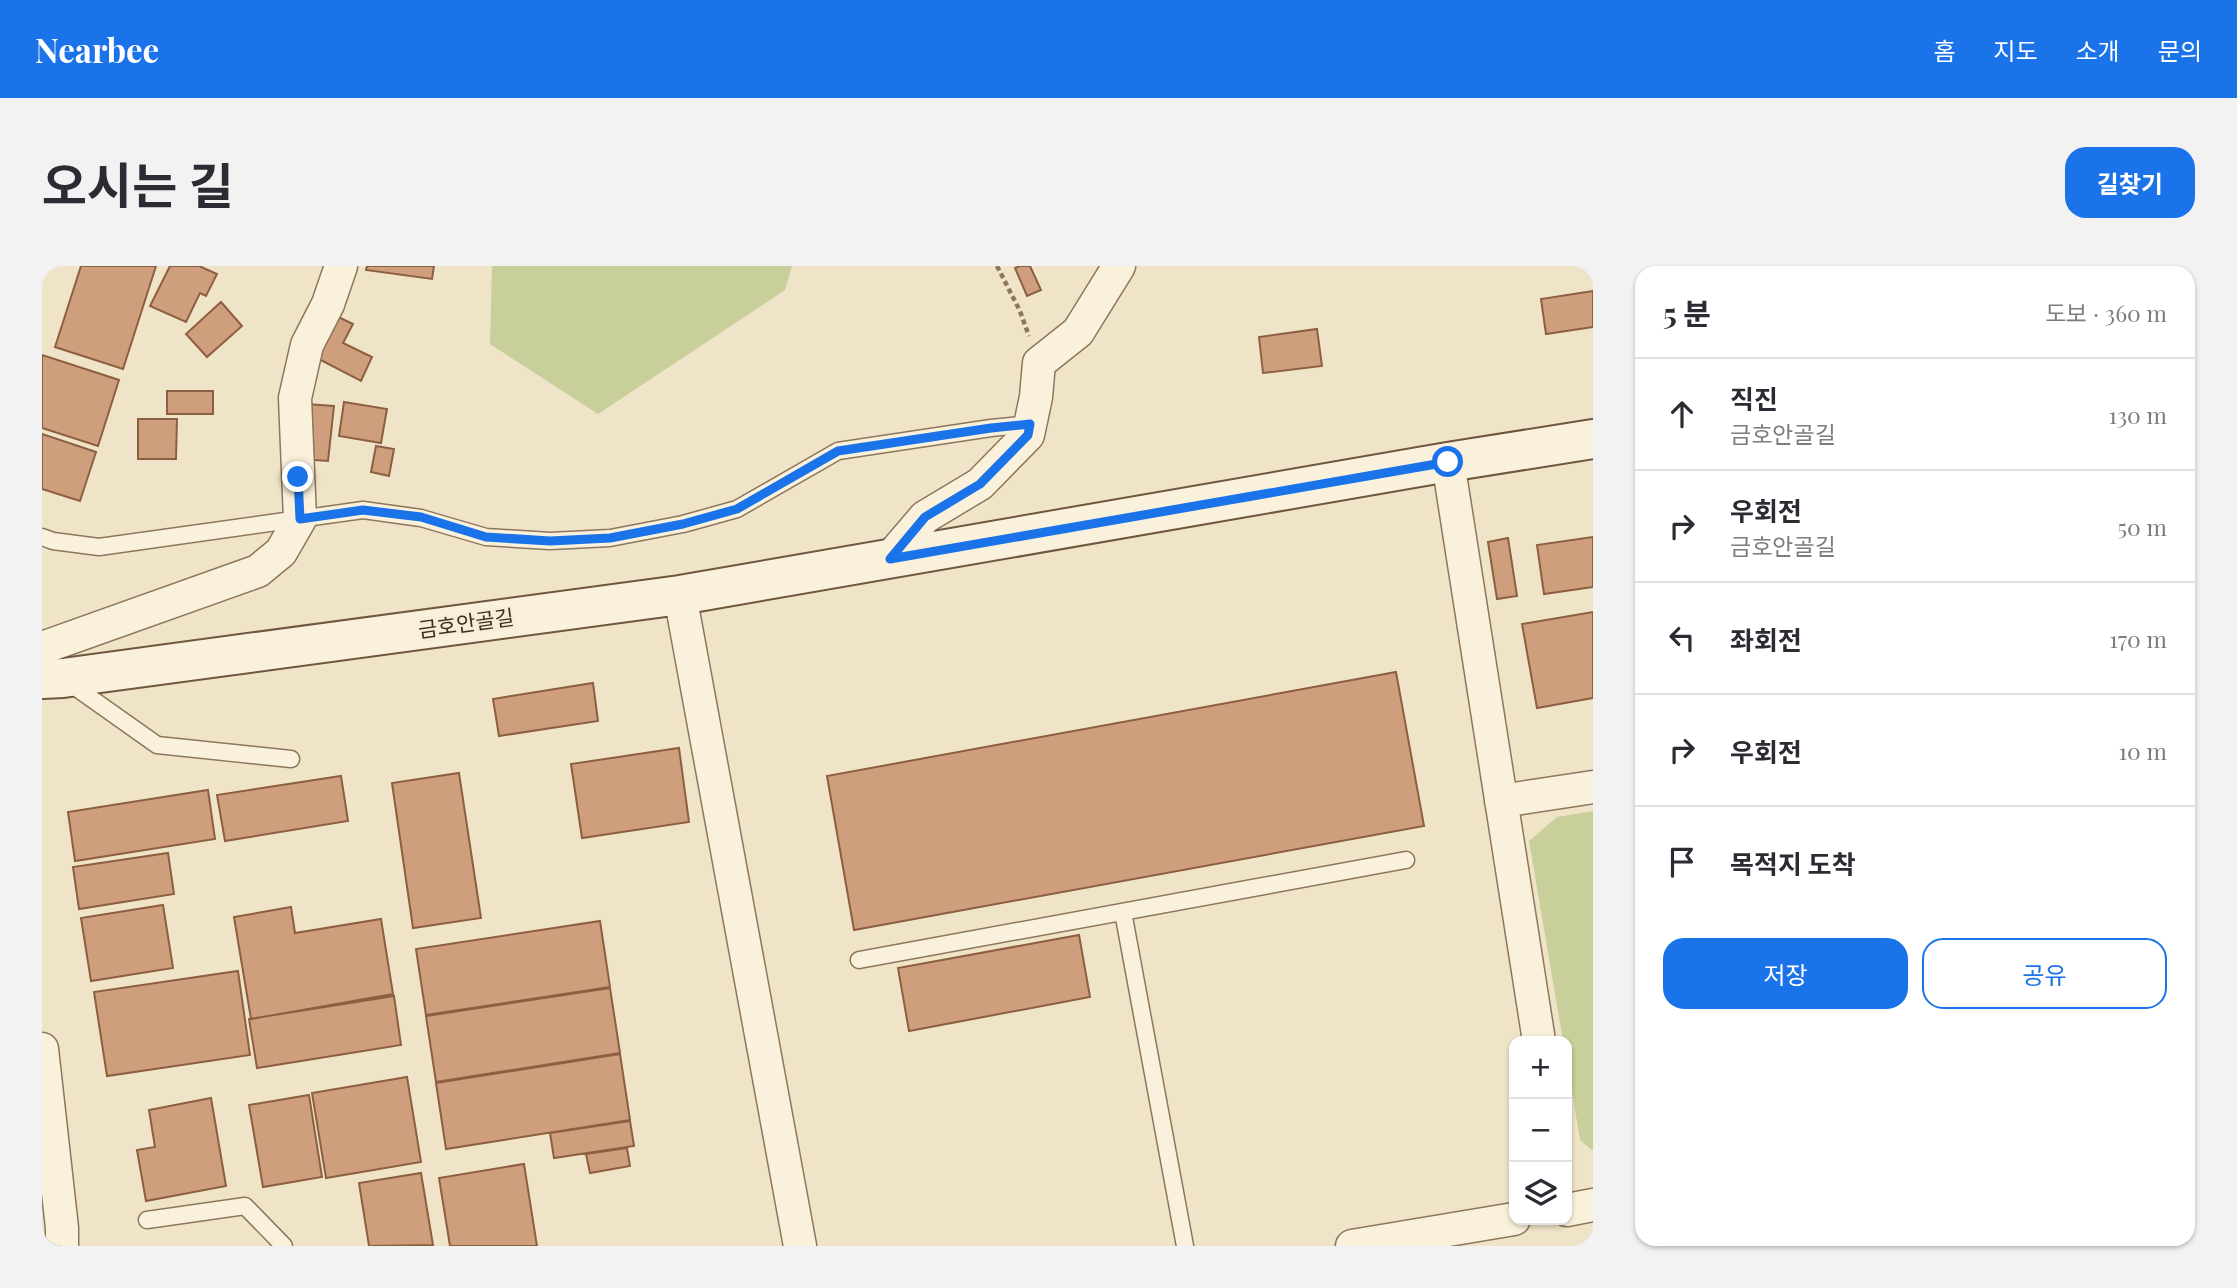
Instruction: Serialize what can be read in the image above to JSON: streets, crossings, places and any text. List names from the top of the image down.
{
  "streets": {
    "street": ["금호안골길"]
  },
  "page": {
    "header": "Nearbee",
    "nav": [
      "홈",
      "지도",
      "소개",
      "문의"
    ],
    "title": "오시는 길",
    "buttons": [
      "길찾기",
      ["저장", "공유"]
    ],
    "heading": ["5 분", "도보 · 360 m"],
    "list": [
      ["직진", "금호안골길", "130 m"],
      ["우회전", "금호안골길", "50 m"],
      ["좌회전", "170 m"],
      ["우회전", "10 m"],
      "목적지 도착"
    ],
    "map_buttons": ["+", "−"]
  }
}
